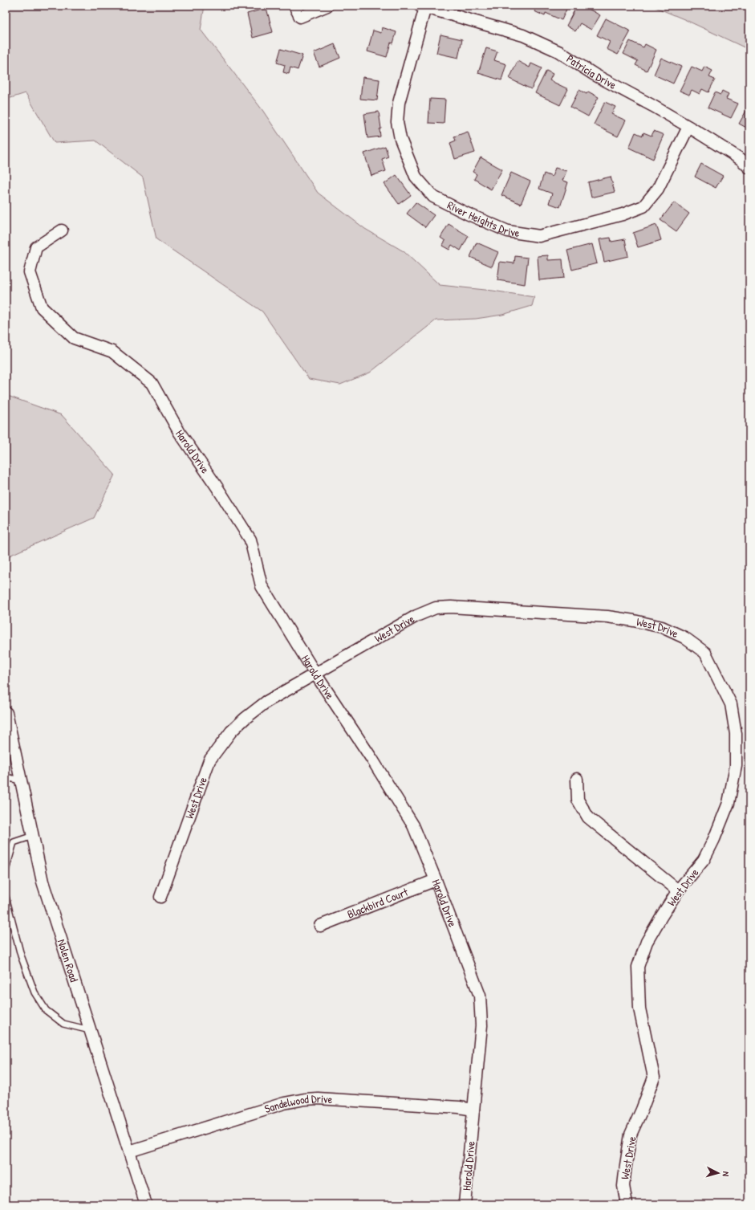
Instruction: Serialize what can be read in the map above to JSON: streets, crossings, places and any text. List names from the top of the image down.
{
  "streets": {
    "street": [
      "Patricia Drive",
      "River Heights Drive",
      "Harold Drive",
      "West Drive",
      "Blackbird Court",
      "Nolen Road",
      "Sandelwood Drive"
    ]
  },
  "crossings": [
    ["Patricia Drive", "River Heights Drive"],
    ["Harold Drive", "West Drive"],
    ["Harold Drive", "Blackbird Court"],
    ["Harold Drive", "Sandelwood Drive"],
    ["Nolen Road", "Sandelwood Drive"]
  ],
  "north": "right"
}
